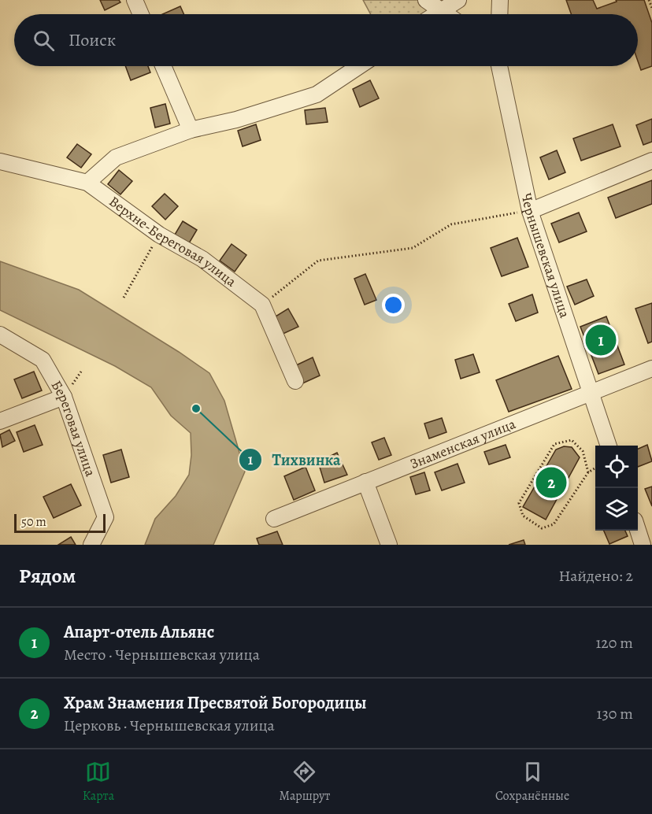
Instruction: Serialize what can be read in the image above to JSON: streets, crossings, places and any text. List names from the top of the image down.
{
  "streets": {
    "street": [
      "Верхне-Береговая улица",
      "Чернышевская улица",
      "Береговая улица",
      "Знаменская улица"
    ]
  },
  "crossings": [
    ["Чернышевская улица", "Знаменская улица"]
  ],
  "places": ["Тихвинка"],
  "scale_bar": "50 m",
  "page": {
    "search": "Поиск",
    "pins": ["1", "2"],
    "scale": "50 m",
    "heading": ["Рядом", "Найдено: 2"],
    "list": [
      {
        "mark": "1",
        "name": "Апарт-отель Альянс",
        "note": "Место · Чернышевская улица",
        "value": "120 m"
      },
      {
        "mark": "2",
        "name": "Храм Знамения Пресвятой Богородицы",
        "note": "Церковь · Чернышевская улица",
        "value": "130 m"
      }
    ],
    "nav": ["Карта", "Маршрут", "Сохранённые"]
  }
}
